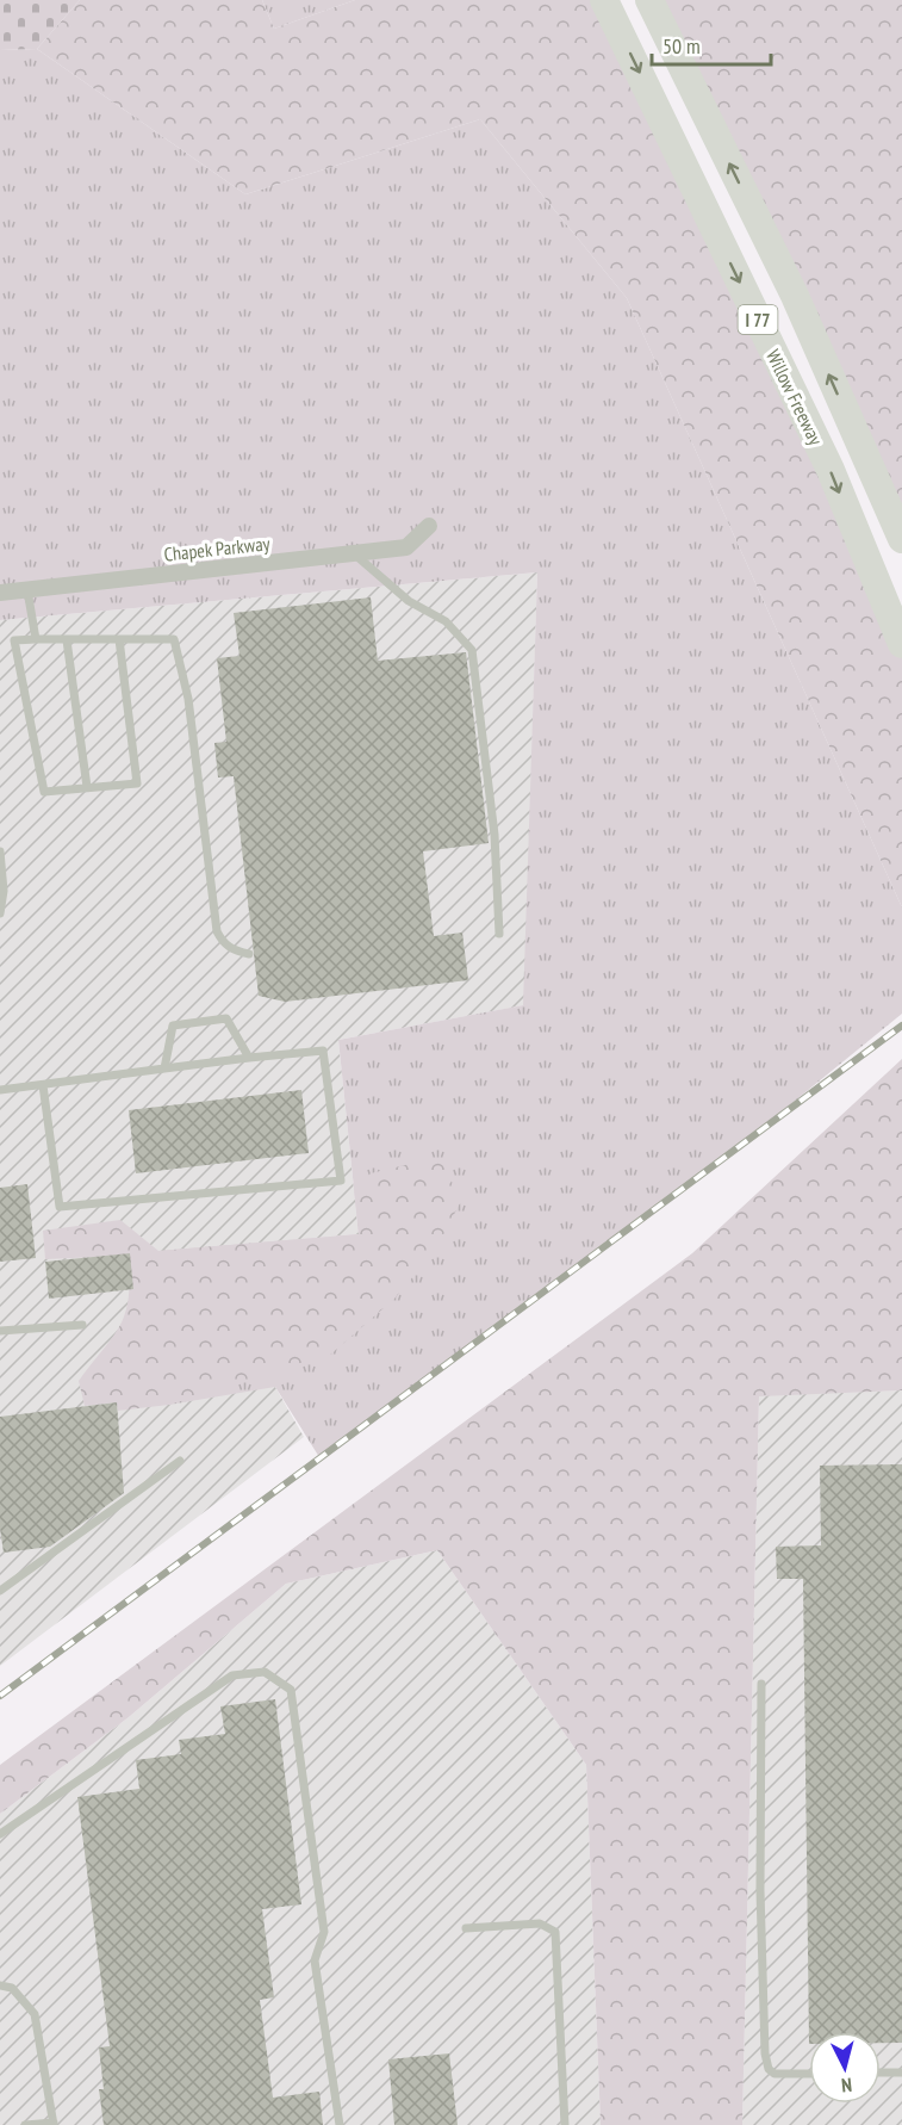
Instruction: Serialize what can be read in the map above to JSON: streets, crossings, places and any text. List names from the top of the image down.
{
  "streets": {
    "highway": ["I 77", "Willow Freeway"],
    "street": ["Chapek Parkway"]
  },
  "scale_bar": "50 m",
  "north": "bottom"
}
